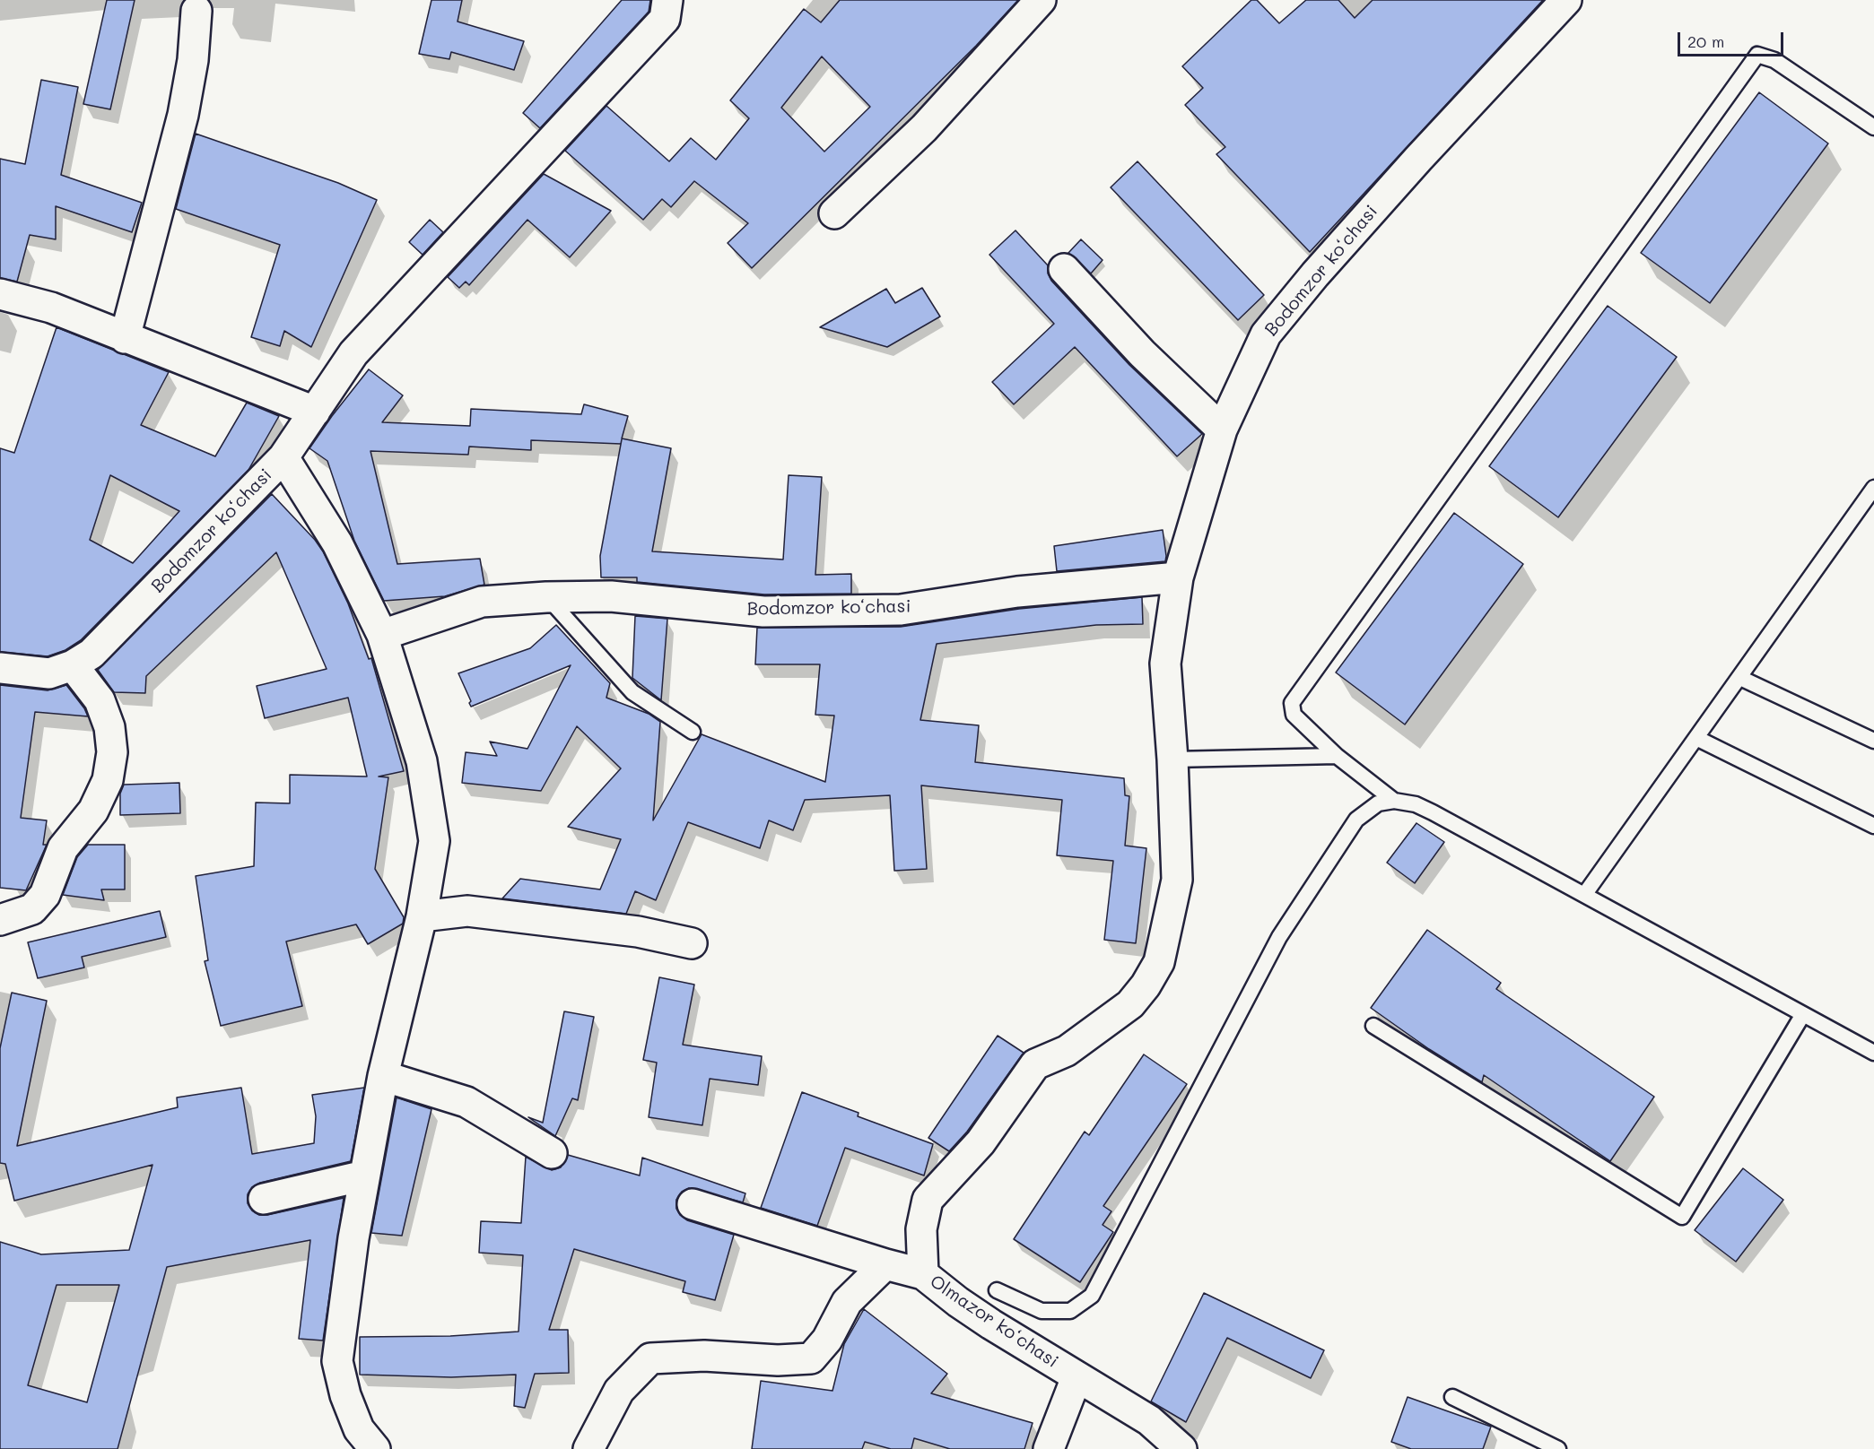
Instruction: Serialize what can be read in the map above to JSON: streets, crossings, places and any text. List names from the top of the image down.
{
  "streets": {
    "street": ["Bodomzor koʻchasi", "Olmazor koʻchasi"]
  },
  "scale_bar": "20 m"
}
